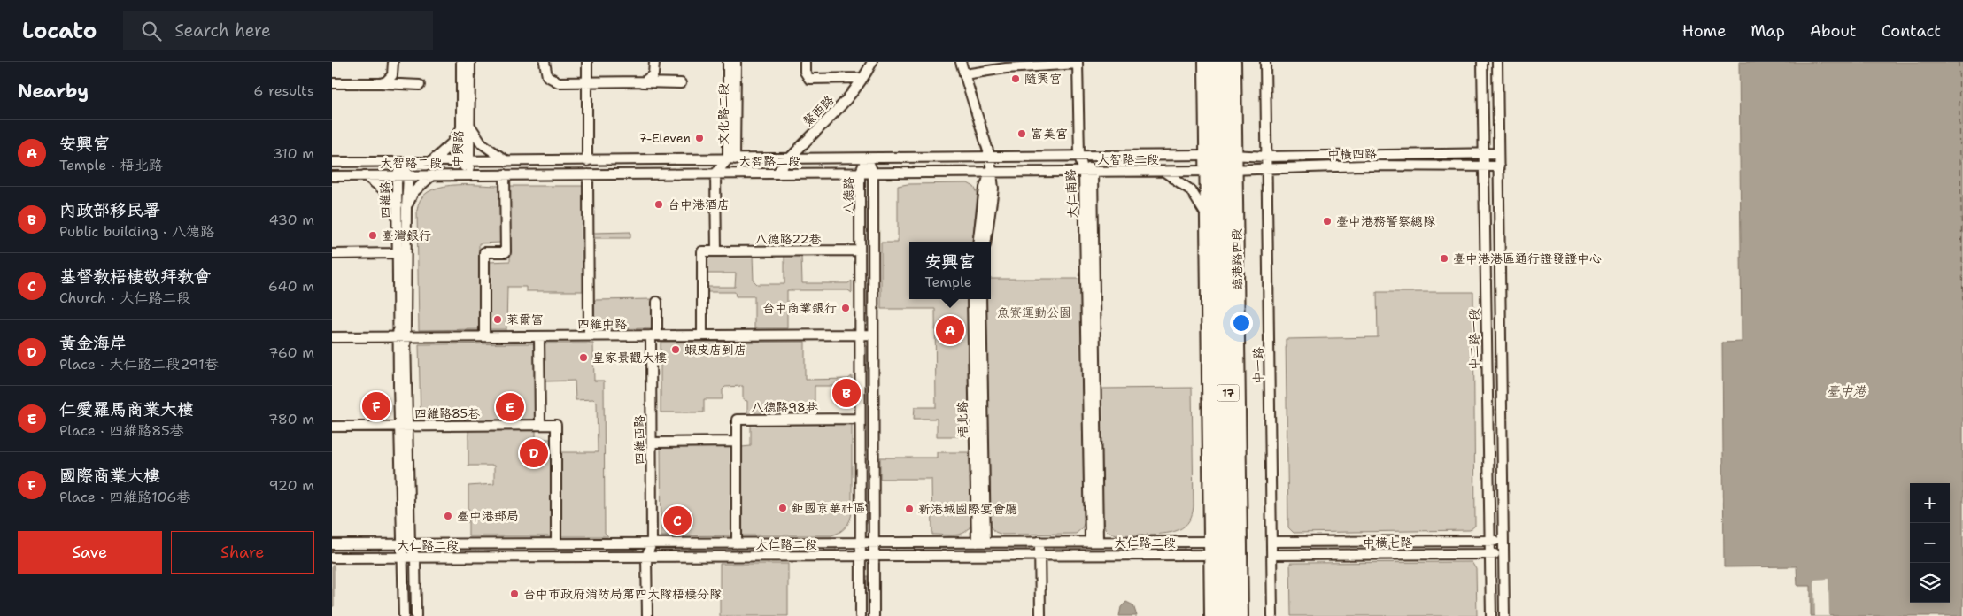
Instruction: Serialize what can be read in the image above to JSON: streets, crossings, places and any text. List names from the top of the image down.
{
  "streets": {
    "main road": ["臨港路四段", "17"],
    "street": [
      "鰲西路",
      "文化路二段",
      "中興路",
      "中橫四路",
      "大智路二段",
      "大仁南路",
      "八德路",
      "四維路",
      "八德路22巷",
      "四維中路",
      "中二路一段",
      "中一路",
      "八德路98巷",
      "四維路85巷",
      "梧北路",
      "四維西路",
      "大仁路二段",
      "中橫七路"
    ]
  },
  "crossings": [
    ["鰲西路", "大智路二段"],
    ["文化路二段", "大智路二段"],
    ["中興路", "大智路二段"],
    ["中橫四路", "大智路二段"],
    ["中橫四路", "臨港路四段"],
    ["中橫四路", "中二路一段"],
    ["中橫四路", "中一路"],
    ["大智路二段", "大仁南路"],
    ["大智路二段", "八德路"],
    ["大智路二段", "四維路"],
    ["大智路二段", "臨港路四段"],
    ["大仁南路", "大仁路二段"],
    ["八德路", "八德路22巷"],
    ["八德路", "四維中路"],
    ["八德路", "八德路98巷"],
    ["八德路", "大仁路二段"],
    ["四維路", "四維中路"],
    ["四維路", "四維路85巷"],
    ["四維路", "大仁路二段"],
    ["臨港路四段", "大仁路二段"],
    ["四維中路", "四維西路"],
    ["中二路一段", "中橫七路"],
    ["中一路", "中橫七路"],
    ["四維路85巷", "大仁路二段"],
    ["梧北路", "大仁路二段"],
    ["四維西路", "大仁路二段"]
  ],
  "water": ["臺中港"],
  "parks": ["魚寮運動公園"],
  "places": [
    "隨興宮",
    "富美宮",
    "7-Eleven",
    "台中港酒店",
    "臺中港務警察總隊",
    "臺灣銀行",
    "臺中港港區通行證發證中心",
    "台中商業銀行",
    "萊爾富",
    "蝦皮店到店",
    "皇家景觀大樓",
    "鉅國京華社區",
    "新港城國際宴會廳",
    "臺中港郵局",
    "台中市政府消防局第四大隊梧棲分隊"
  ],
  "page": {
    "header": "Locato",
    "search": "Search here",
    "nav": [
      "Home",
      "Map",
      "About",
      "Contact"
    ],
    "heading": ["Nearby", "6 results"],
    "list": [
      {
        "mark": "A",
        "name": "安興宮",
        "note": "Temple · 梧北路",
        "value": "310 m"
      },
      {
        "mark": "B",
        "name": "內政部移民署",
        "note": "Public building · 八德路",
        "value": "430 m"
      },
      {
        "mark": "C",
        "name": "基督教梧棲敬拜教會",
        "note": "Church · 大仁路二段",
        "value": "640 m"
      },
      {
        "mark": "D",
        "name": "黃金海岸",
        "note": "Place · 大仁路二段291巷",
        "value": "760 m"
      },
      {
        "mark": "E",
        "name": "仁愛羅馬商業大樓",
        "note": "Place · 四維路85巷",
        "value": "780 m"
      },
      {
        "mark": "F",
        "name": "國際商業大樓",
        "note": "Place · 四維路106巷",
        "value": "920 m"
      }
    ],
    "popup": ["安興宮", "Temple"],
    "pins": [
      "A",
      "B",
      "F",
      "E",
      "D",
      "C"
    ],
    "map_buttons": ["+", "−"],
    "buttons": ["Save", "Share"]
  }
}
